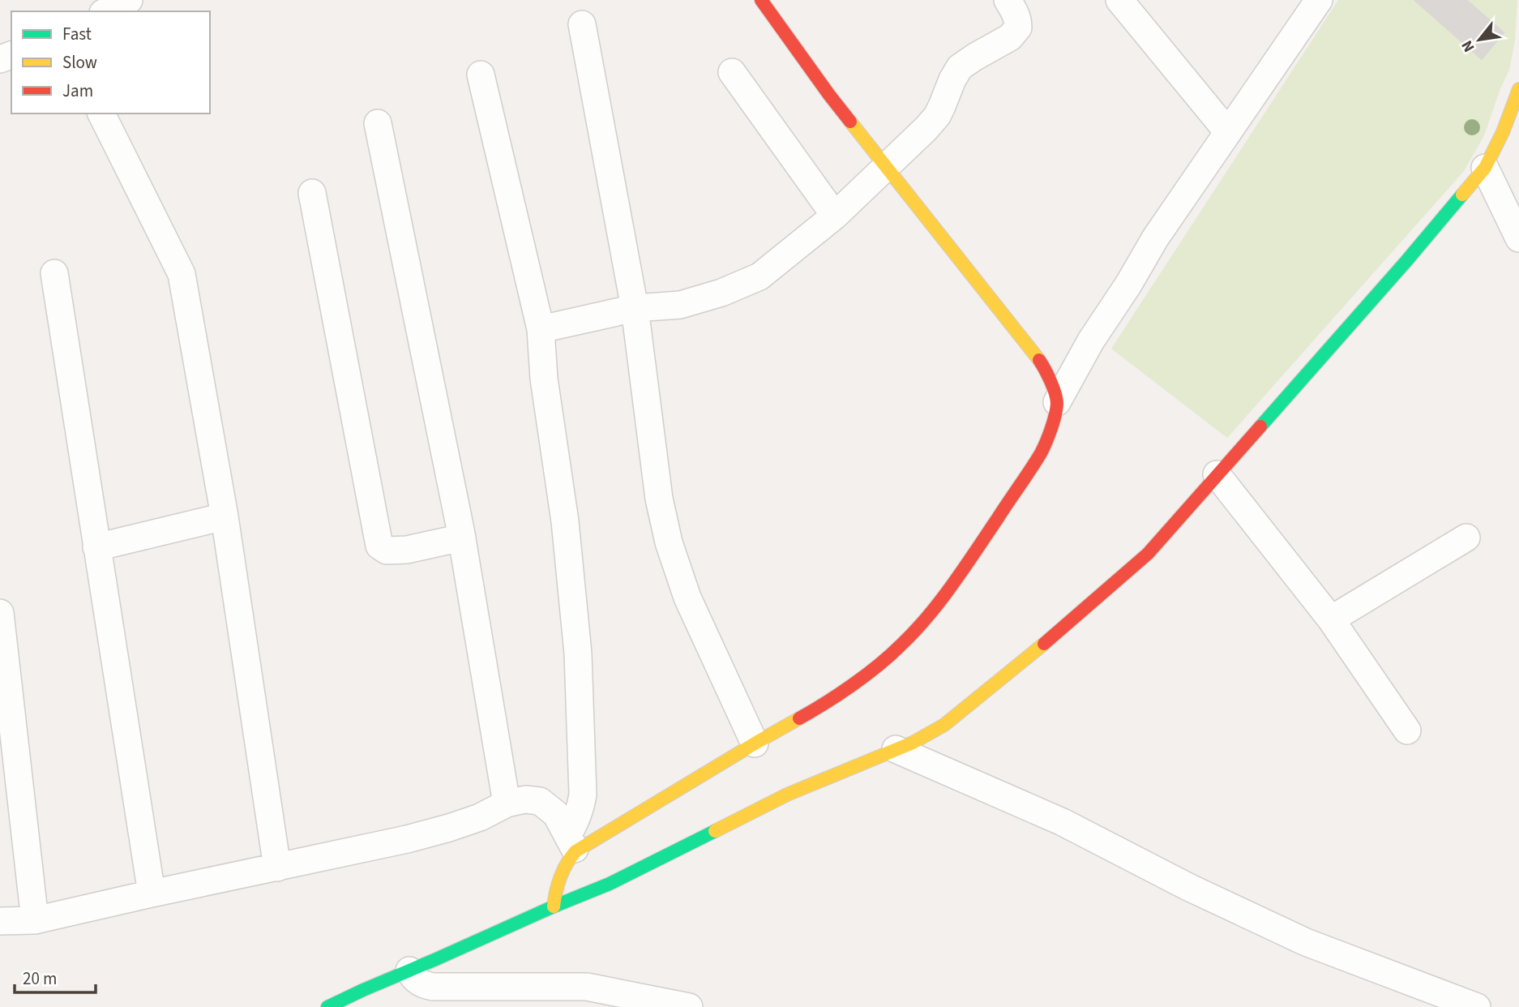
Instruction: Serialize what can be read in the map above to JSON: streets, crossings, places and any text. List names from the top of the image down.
{
  "legend": ["Fast", "Slow", "Jam"],
  "scale_bar": "20 m",
  "north": "bottom left"
}
